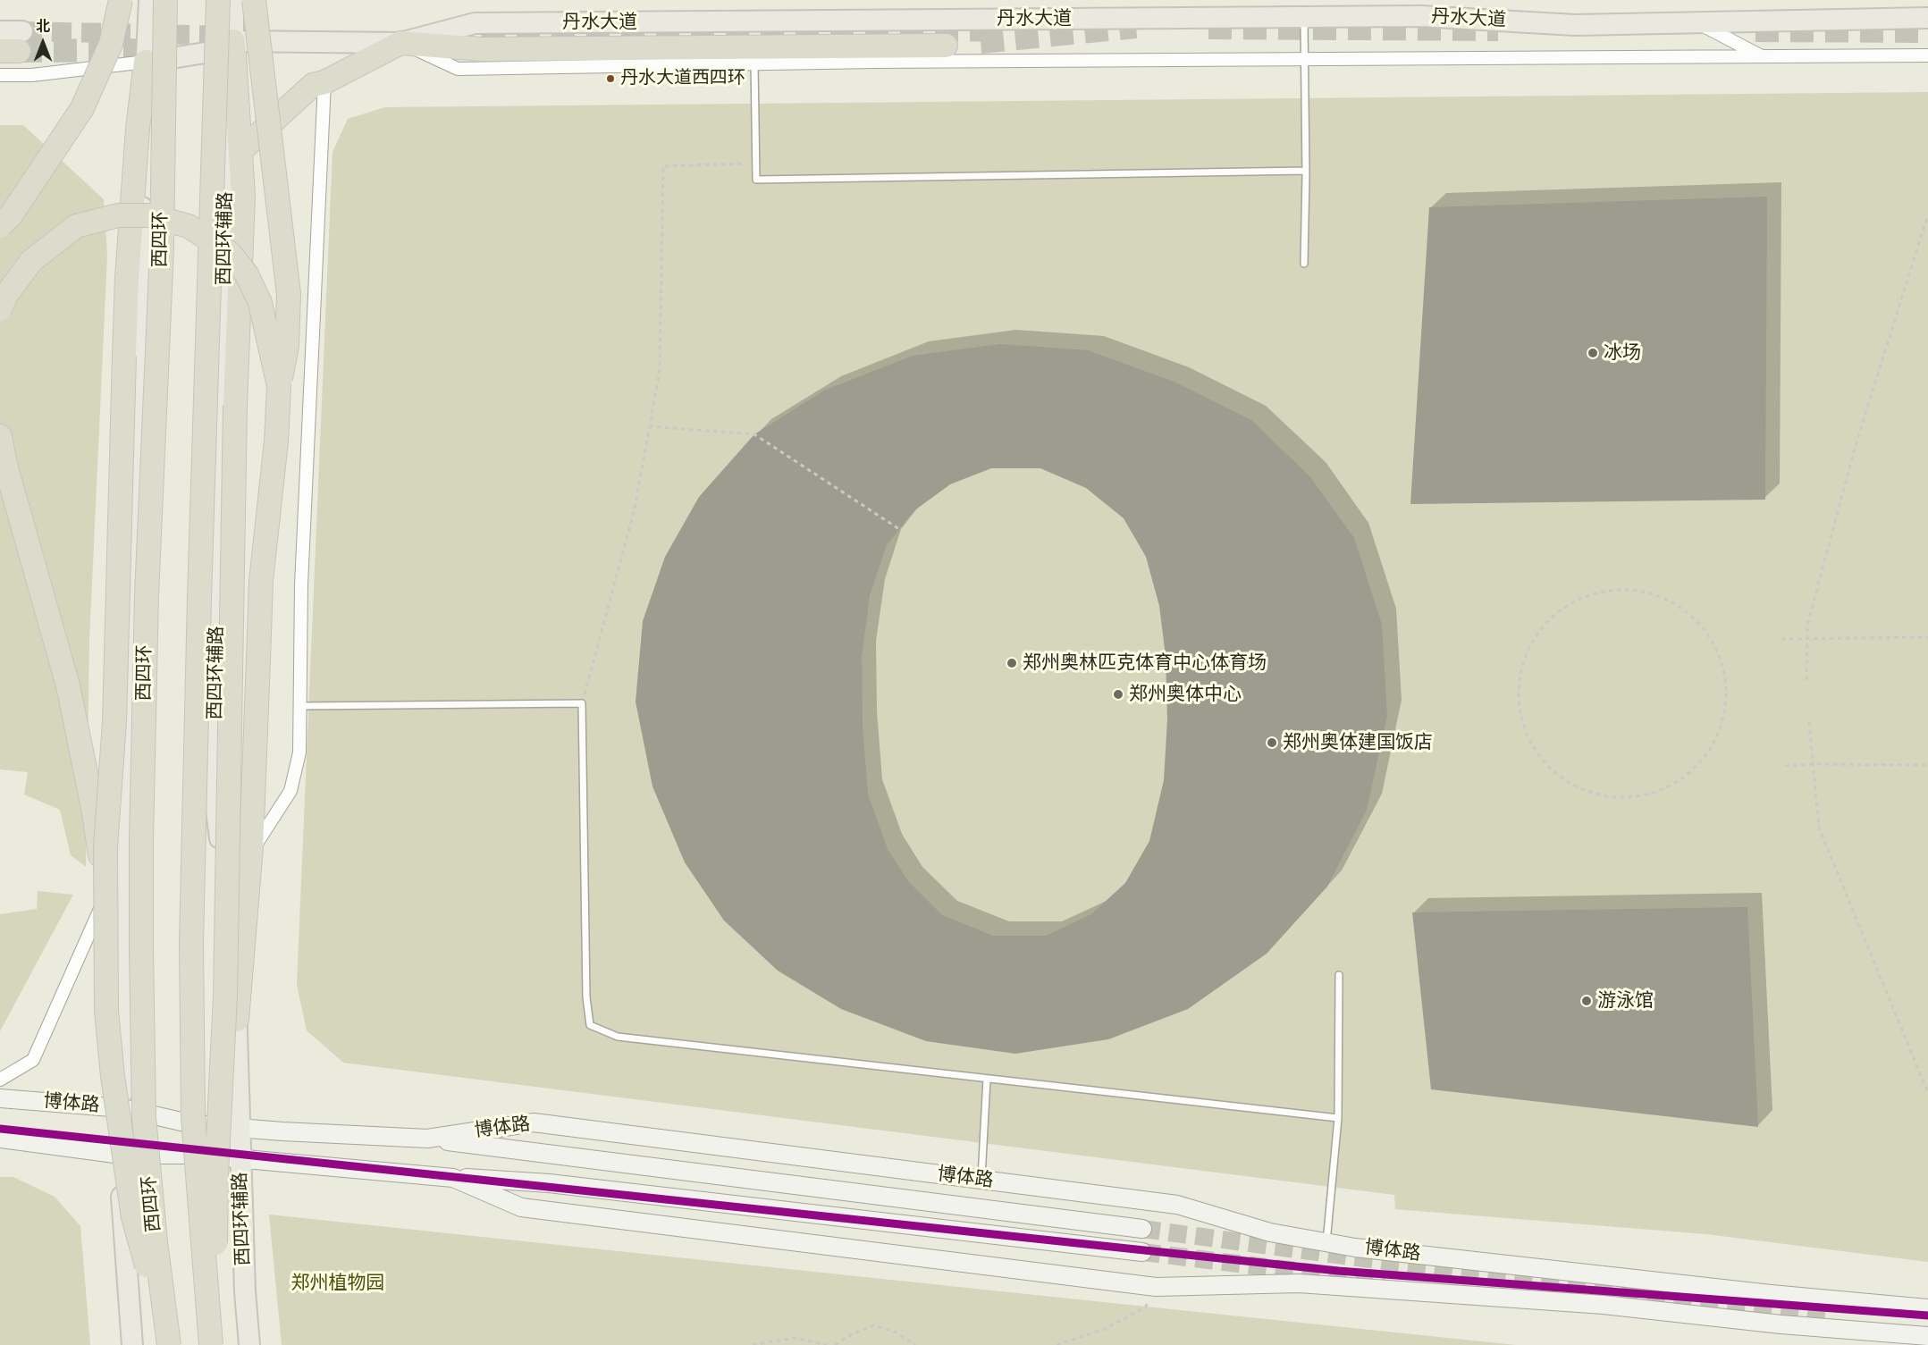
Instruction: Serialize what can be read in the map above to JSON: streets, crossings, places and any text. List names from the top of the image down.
{
  "streets": {
    "highway": ["西四环"],
    "main road": ["丹水大道", "西四环辅路"],
    "street": ["博体路"]
  },
  "crossings": [
    ["丹水大道", "西四环辅路"],
    ["西四环辅路", "博体路"]
  ],
  "parks": ["郑州植物园"],
  "places": [
    "丹水大道西四环",
    "冰场",
    "郑州奥林匹克体育中心体育场",
    "郑州奥体中心",
    "郑州奥体建国饭店",
    "游泳馆"
  ],
  "north": "top"
}
